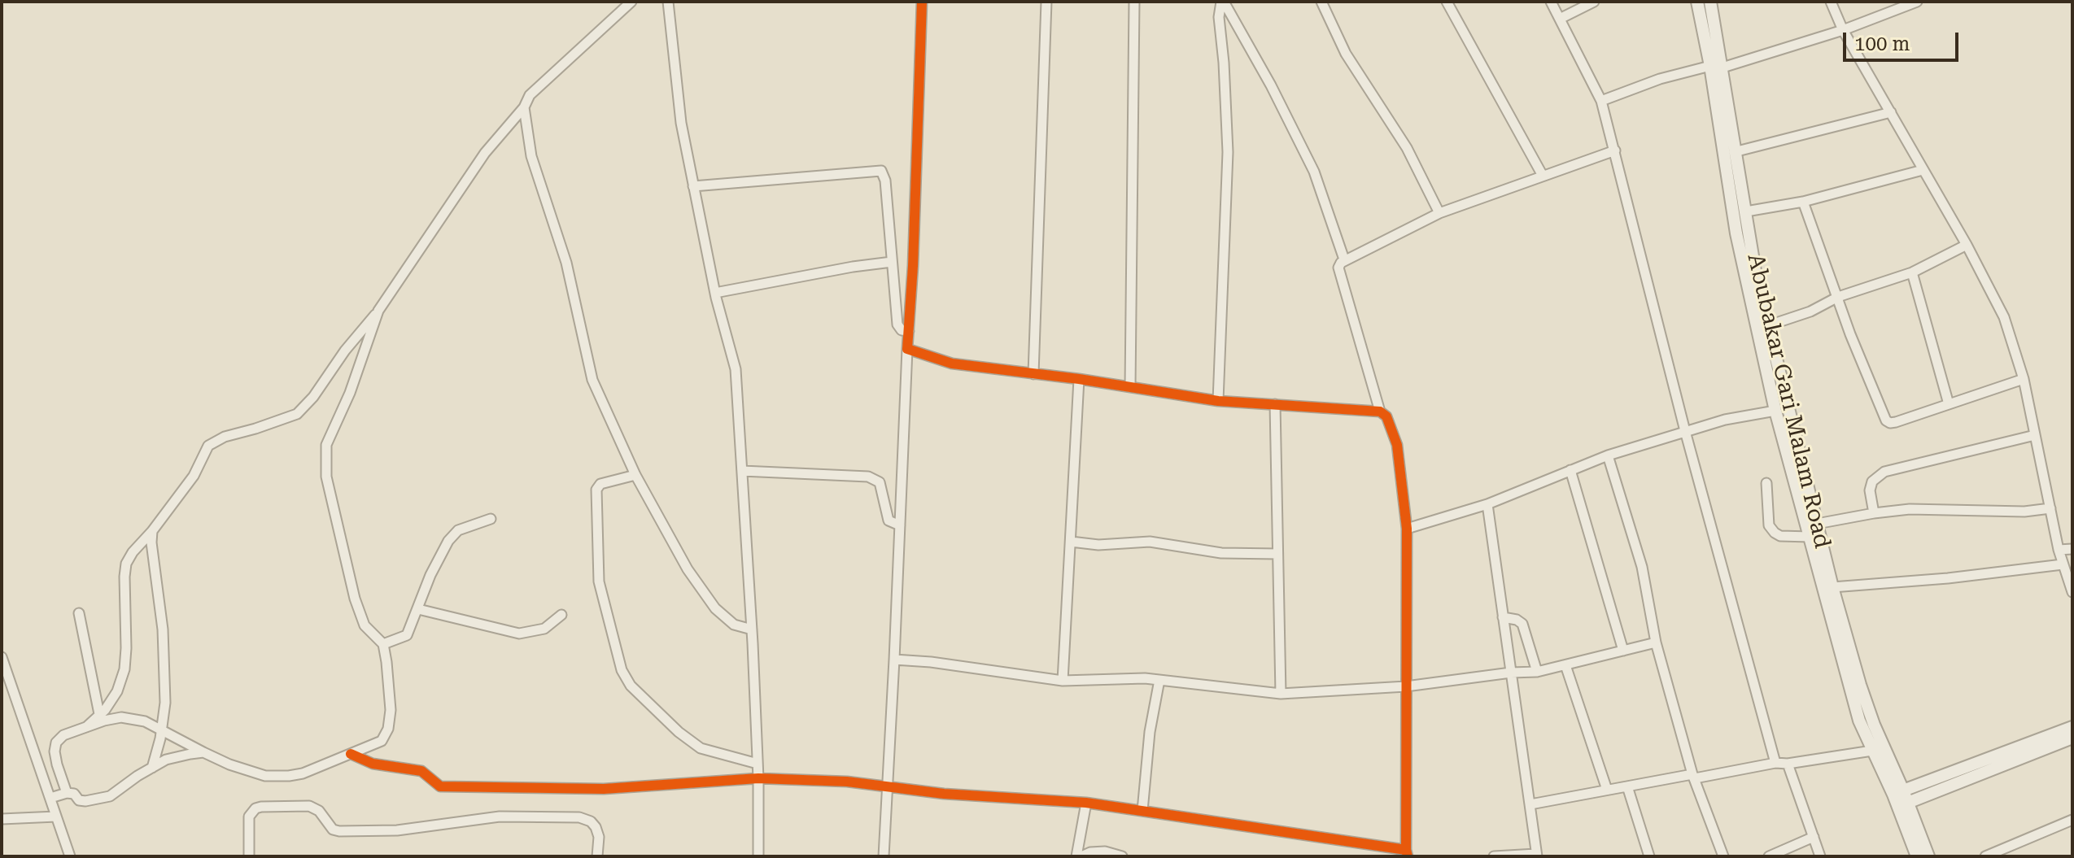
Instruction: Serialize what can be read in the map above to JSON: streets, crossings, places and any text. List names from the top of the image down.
{
  "streets": {
    "street": ["Abubakar Gari Malam Road"]
  },
  "scale_bar": "100 m"
}
